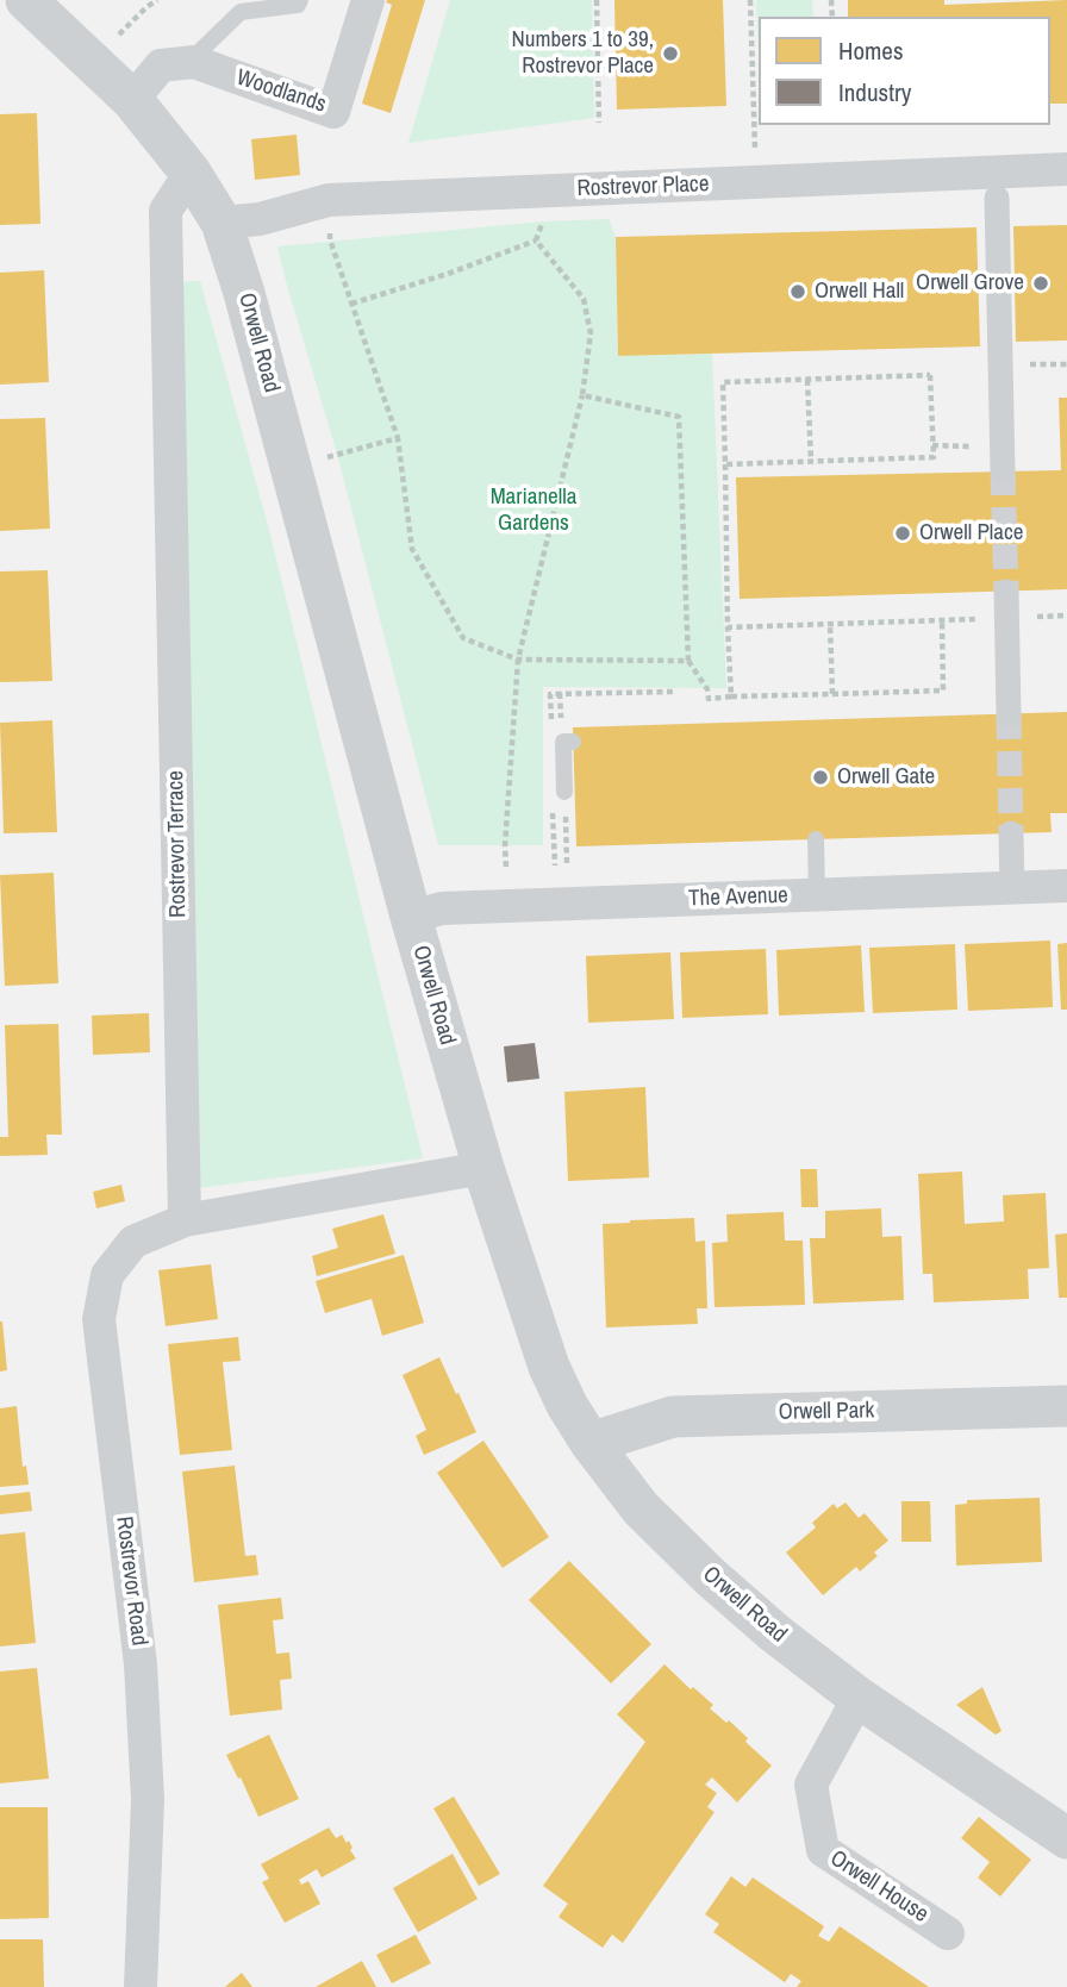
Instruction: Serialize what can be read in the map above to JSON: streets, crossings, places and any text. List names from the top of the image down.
{
  "streets": {
    "street": [
      "Woodlands",
      "Rostrevor Place",
      "Orwell Road",
      "Rostrevor Terrace",
      "The Avenue",
      "Orwell Park",
      "Rostrevor Road",
      "Orwell House"
    ]
  },
  "crossings": [
    ["Rostrevor Place", "Orwell Road"],
    ["Orwell Road", "Rostrevor Terrace"],
    ["Orwell Road", "The Avenue"],
    ["Orwell Road", "Orwell Park"],
    ["Orwell Road", "Orwell House"],
    ["Rostrevor Terrace", "Rostrevor Road"]
  ],
  "parks": ["Marianella Gardens"],
  "places": [
    "Numbers 1 to 39, Rostrevor Place",
    "Orwell Grove",
    "Orwell Hall",
    "Orwell Place",
    "Orwell Gate"
  ],
  "legend": ["Homes", "Industry"]
}
